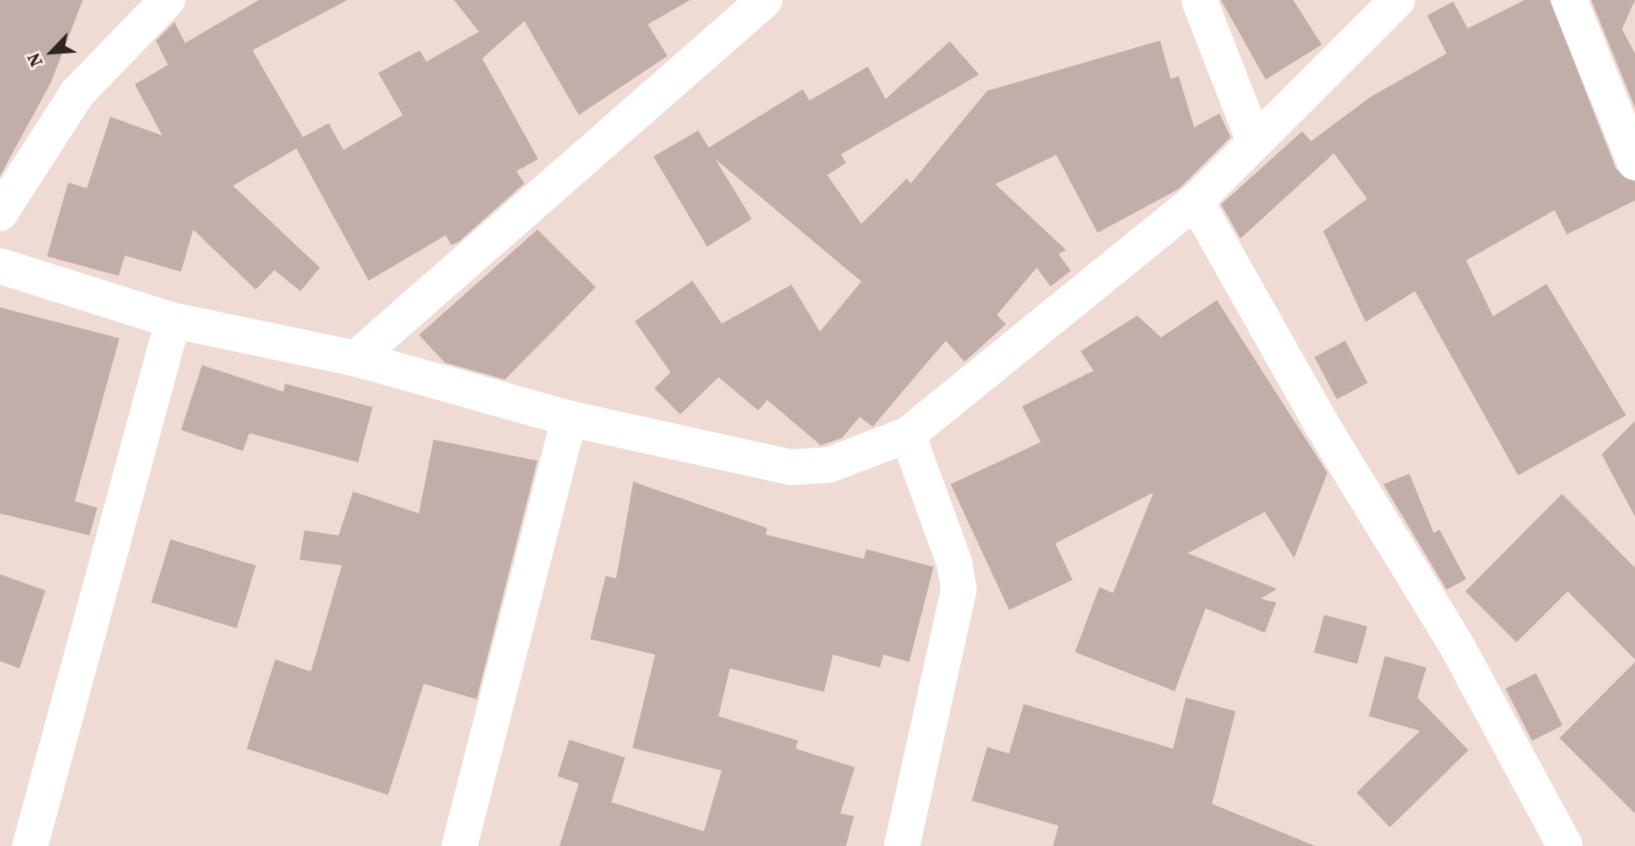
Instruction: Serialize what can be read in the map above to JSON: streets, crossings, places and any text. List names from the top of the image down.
{
  "north": "bottom left"
}
